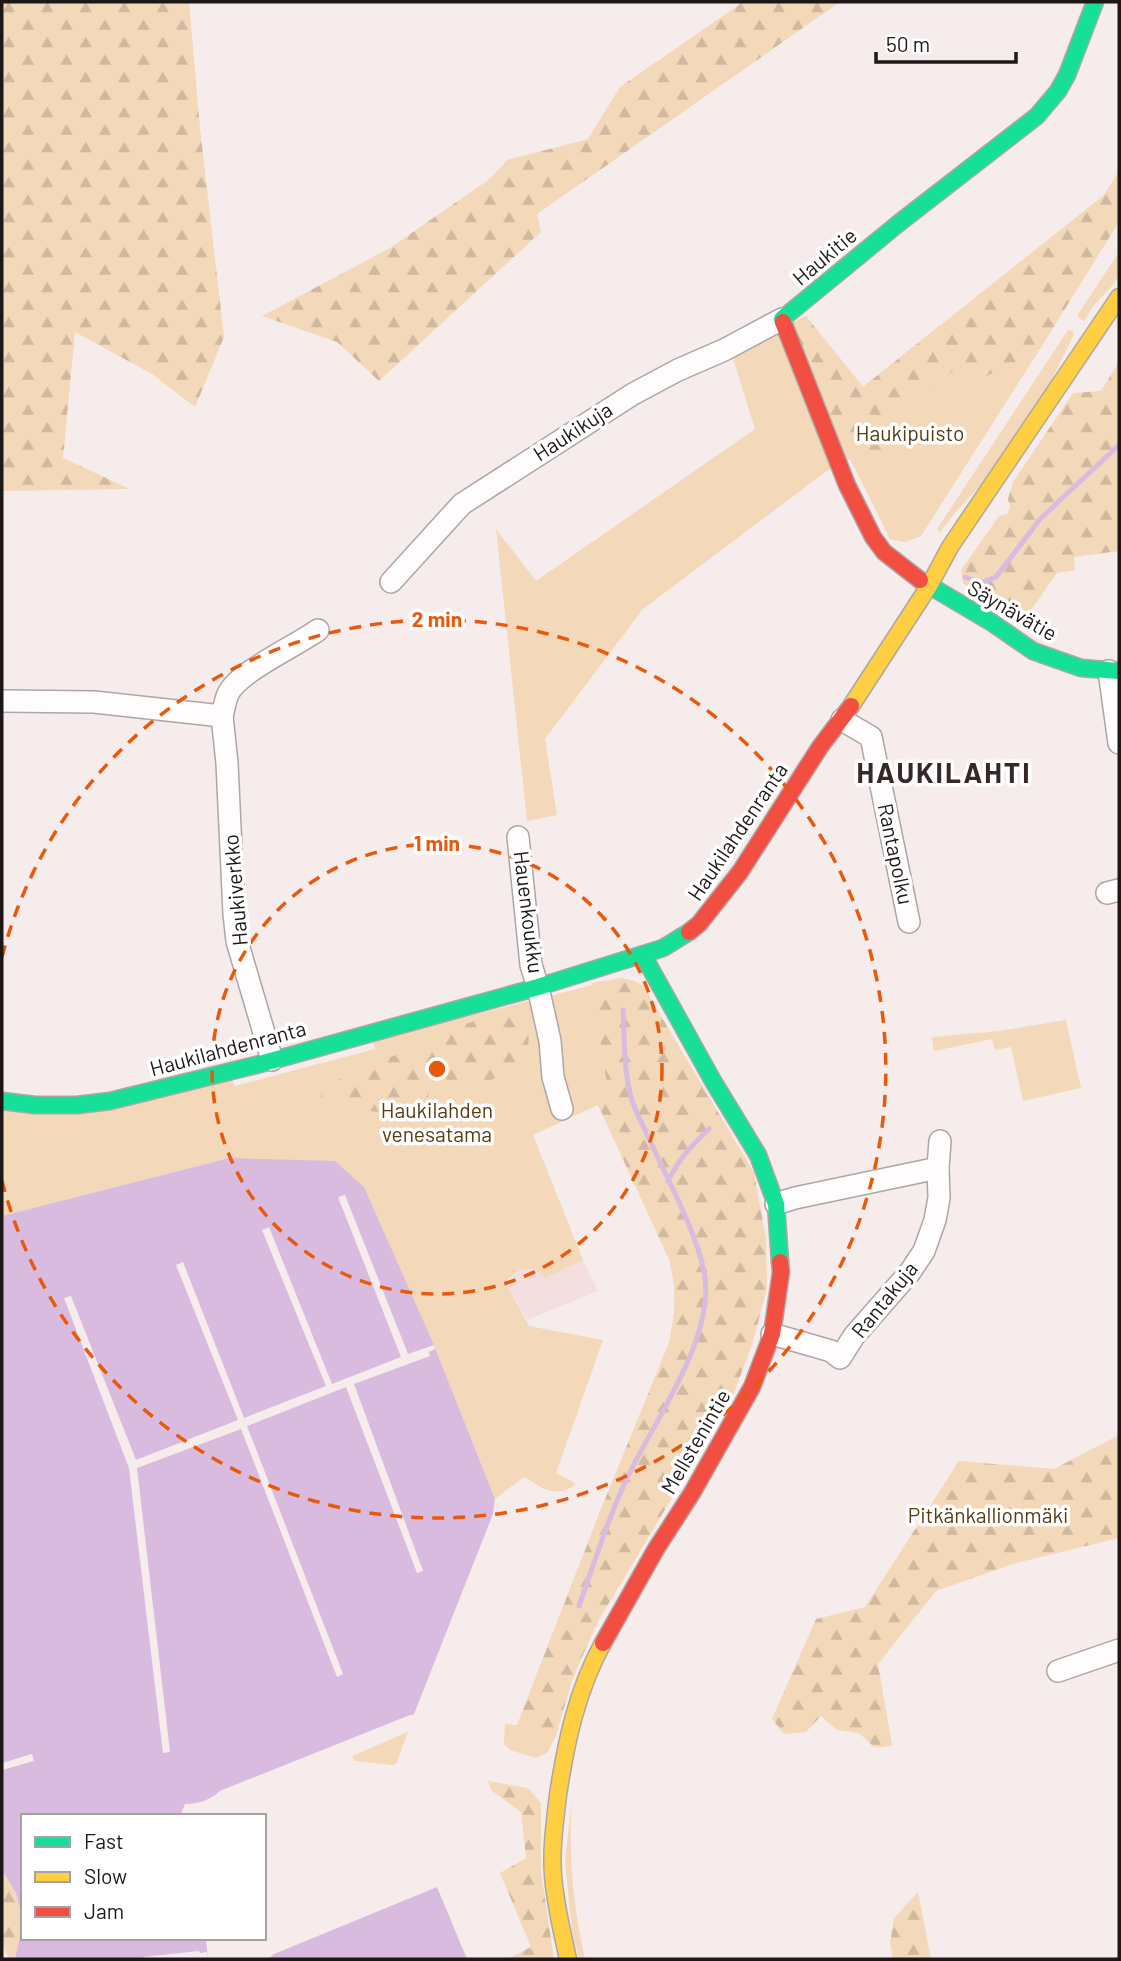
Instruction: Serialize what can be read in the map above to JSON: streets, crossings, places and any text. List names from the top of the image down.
{
  "streets": {
    "street": [
      "Haukitie",
      "Haukikuja",
      "Säynävätie",
      "Haukilahdenranta",
      "Rantapolku",
      "Haukiverkko",
      "Hauenkoukku",
      "Rantakuja",
      "Mellstenintie"
    ]
  },
  "crossings": [
    ["Haukitie", "Haukikuja"],
    ["Säynävätie", "Haukilahdenranta"],
    ["Haukilahdenranta", "Rantapolku"],
    ["Haukilahdenranta", "Haukiverkko"],
    ["Haukilahdenranta", "Hauenkoukku"],
    ["Haukilahdenranta", "Mellstenintie"],
    ["Rantakuja", "Mellstenintie"]
  ],
  "districts": ["HAUKILAHTI"],
  "parks": ["Haukipuisto", "Haukilahden venesatama", "Pitkänkallionmäki"],
  "legend": ["Fast", "Slow", "Jam"],
  "scale_bar": "50 m",
  "rings": ["2 min", "1 min"]
}
